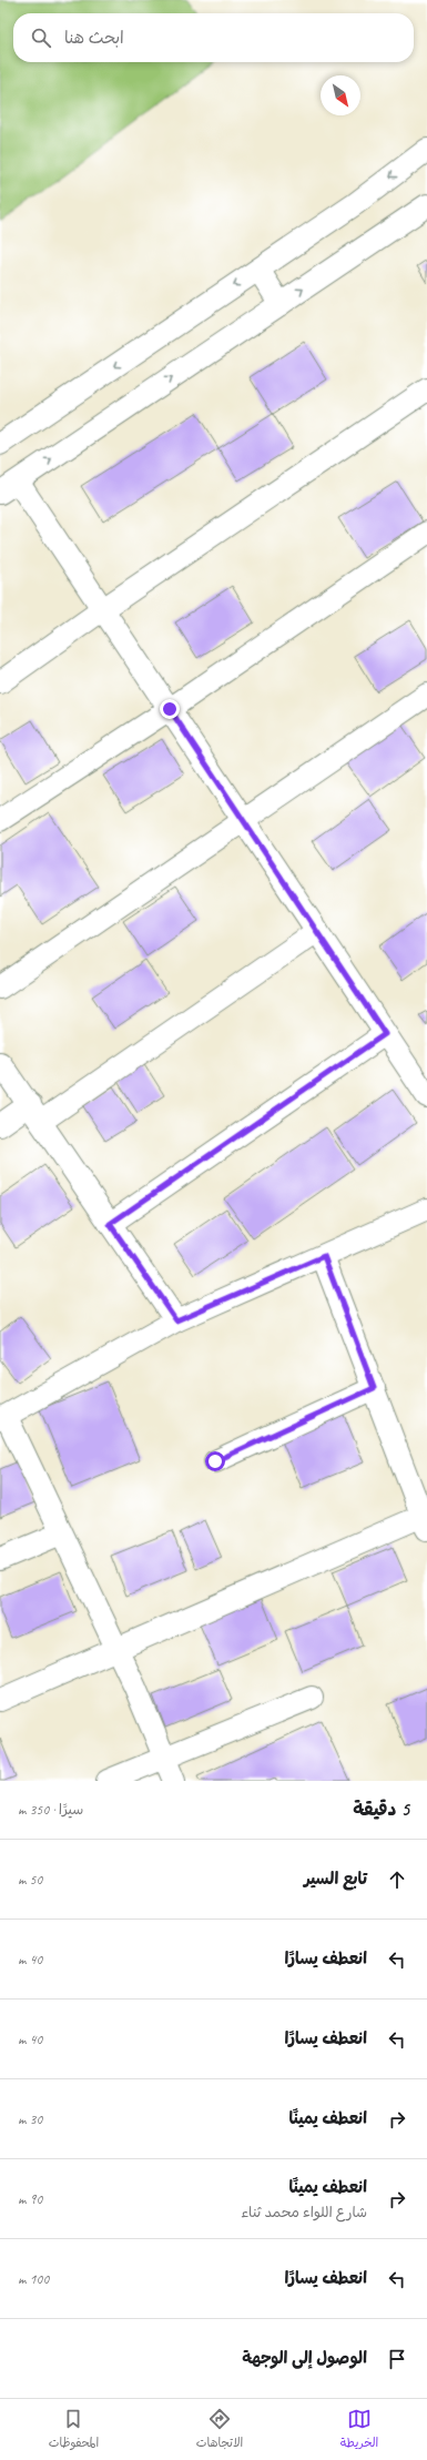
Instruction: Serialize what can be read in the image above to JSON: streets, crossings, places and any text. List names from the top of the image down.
{
  "north": "bottom right",
  "page": {
    "search": "ابحث هنا",
    "heading": ["5 دقيقة", "سيرًا · 350 m"],
    "list": [
      ["تابع السير", "50 m"],
      ["انعطف يسارًا", "40 m"],
      ["انعطف يسارًا", "40 m"],
      ["انعطف يمينًا", "30 m"],
      ["انعطف يمينًا", "شارع اللواء محمد ثناء", "90 m"],
      ["انعطف يسارًا", "100 m"],
      "الوصول إلى الوجهة"
    ],
    "nav": ["الخريطة", "الاتجاهات", "المحفوظات"]
  }
}
